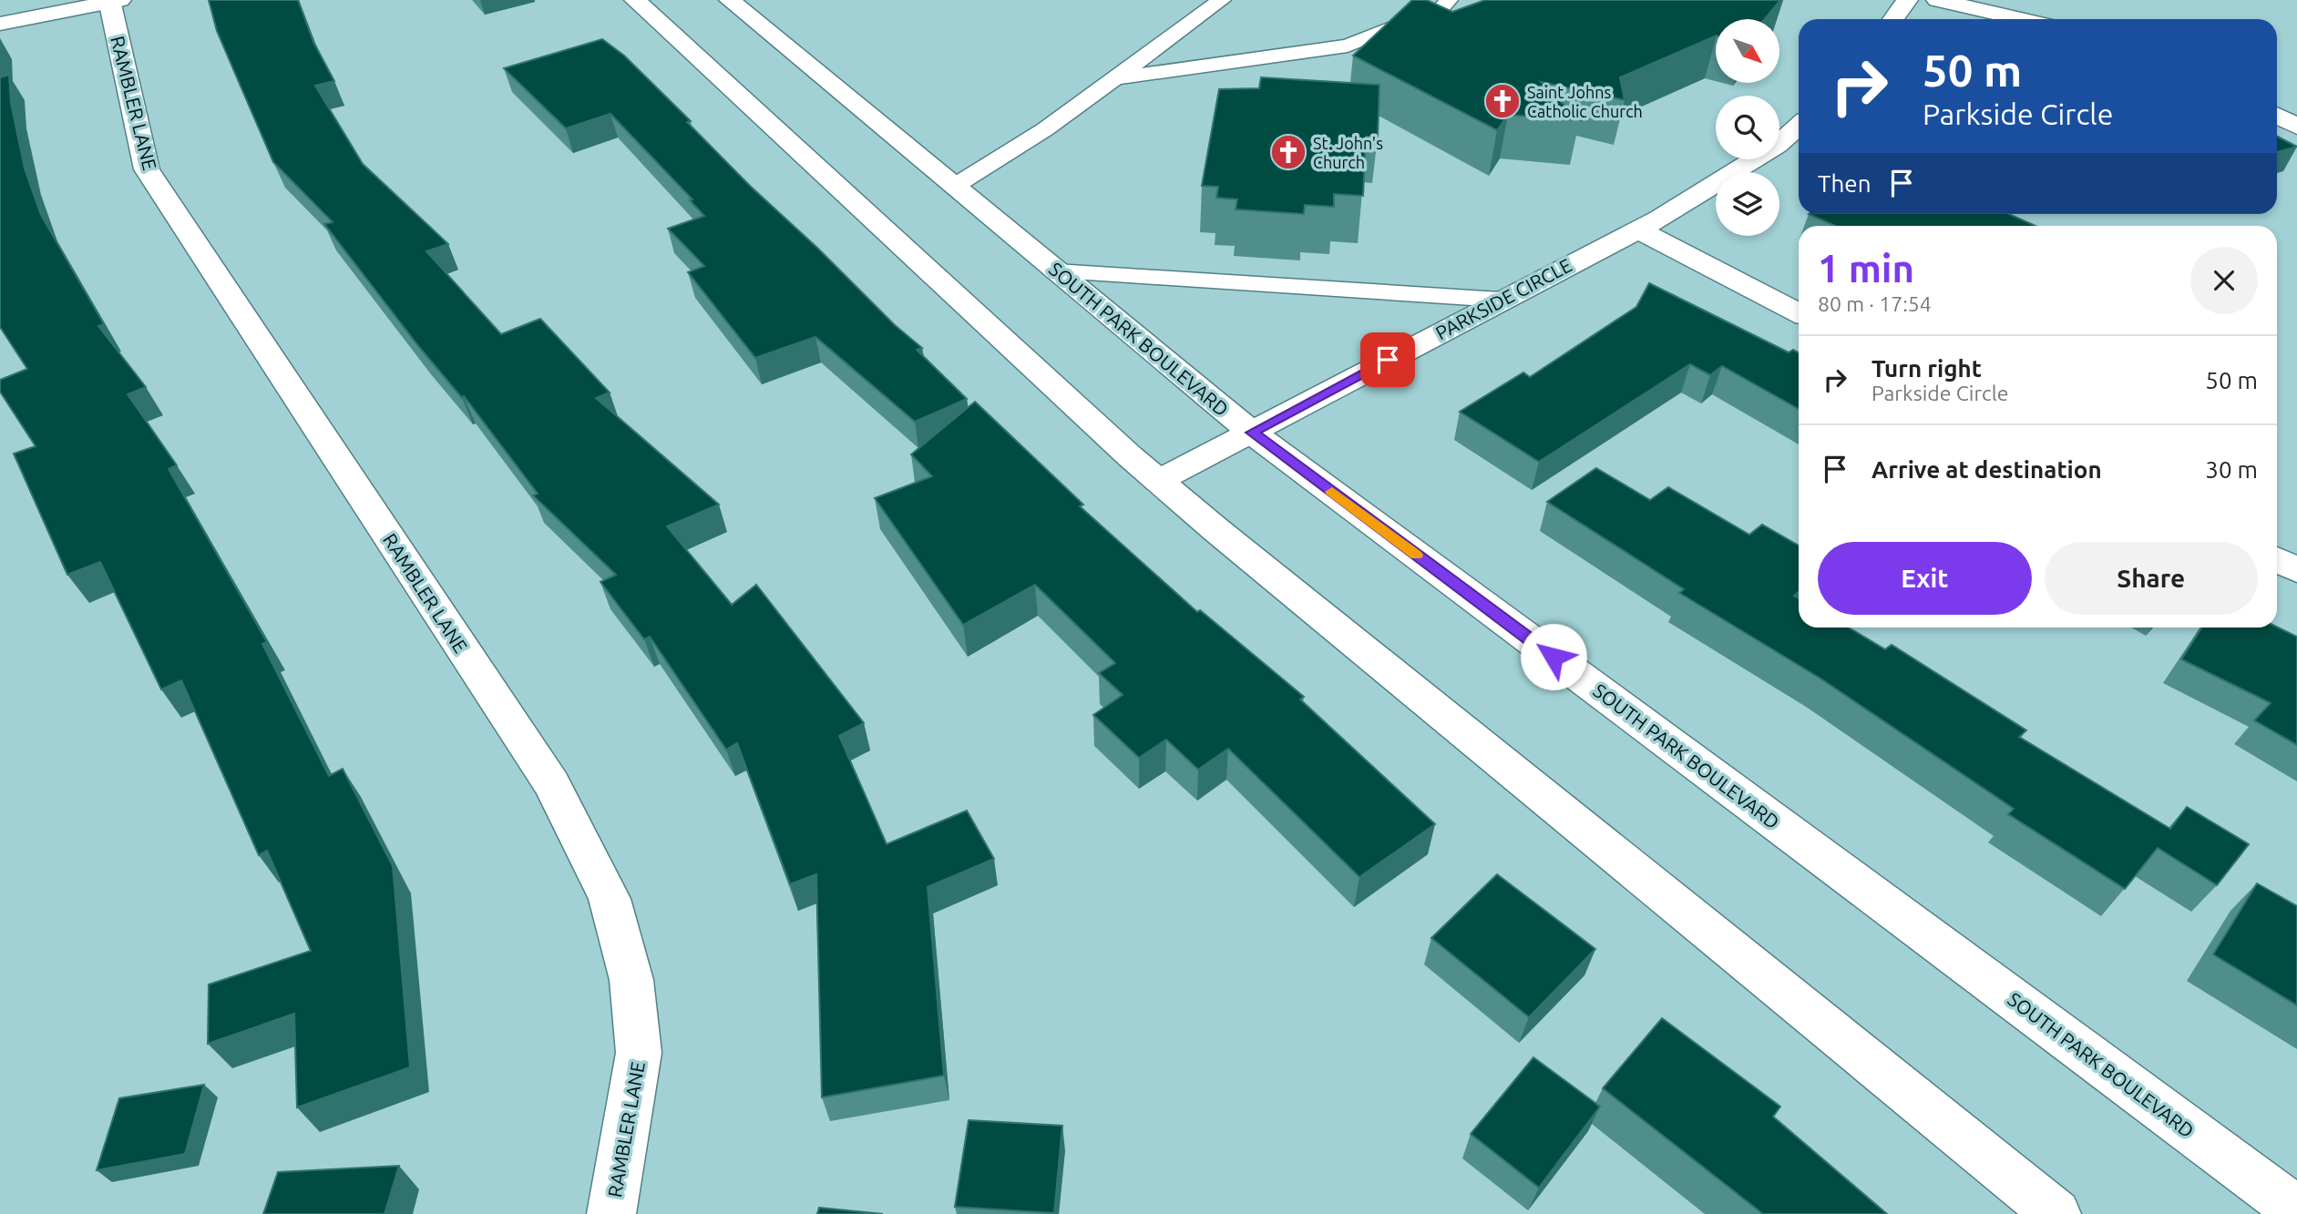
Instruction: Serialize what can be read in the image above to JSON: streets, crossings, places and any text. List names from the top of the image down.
{
  "streets": {
    "street": ["RAMBLER LANE", "PARKSIDE CIRCLE", "SOUTH PARK BOULEVARD"]
  },
  "crossings": [
    ["PARKSIDE CIRCLE", "SOUTH PARK BOULEVARD"]
  ],
  "places": {
    "church": ["Saint Johns Catholic Church", "St. John's Church"]
  },
  "north": "bottom right",
  "page": {
    "turn": ["50 m", "Parkside Circle"],
    "then": "Then",
    "heading": ["1 min", "80 m · 17:54"],
    "list": [
      {
        "name": "Turn right",
        "note": "Parkside Circle",
        "value": "50 m"
      },
      {
        "name": "Arrive at destination",
        "value": "30 m"
      }
    ],
    "buttons": ["Exit", "Share"]
  }
}
